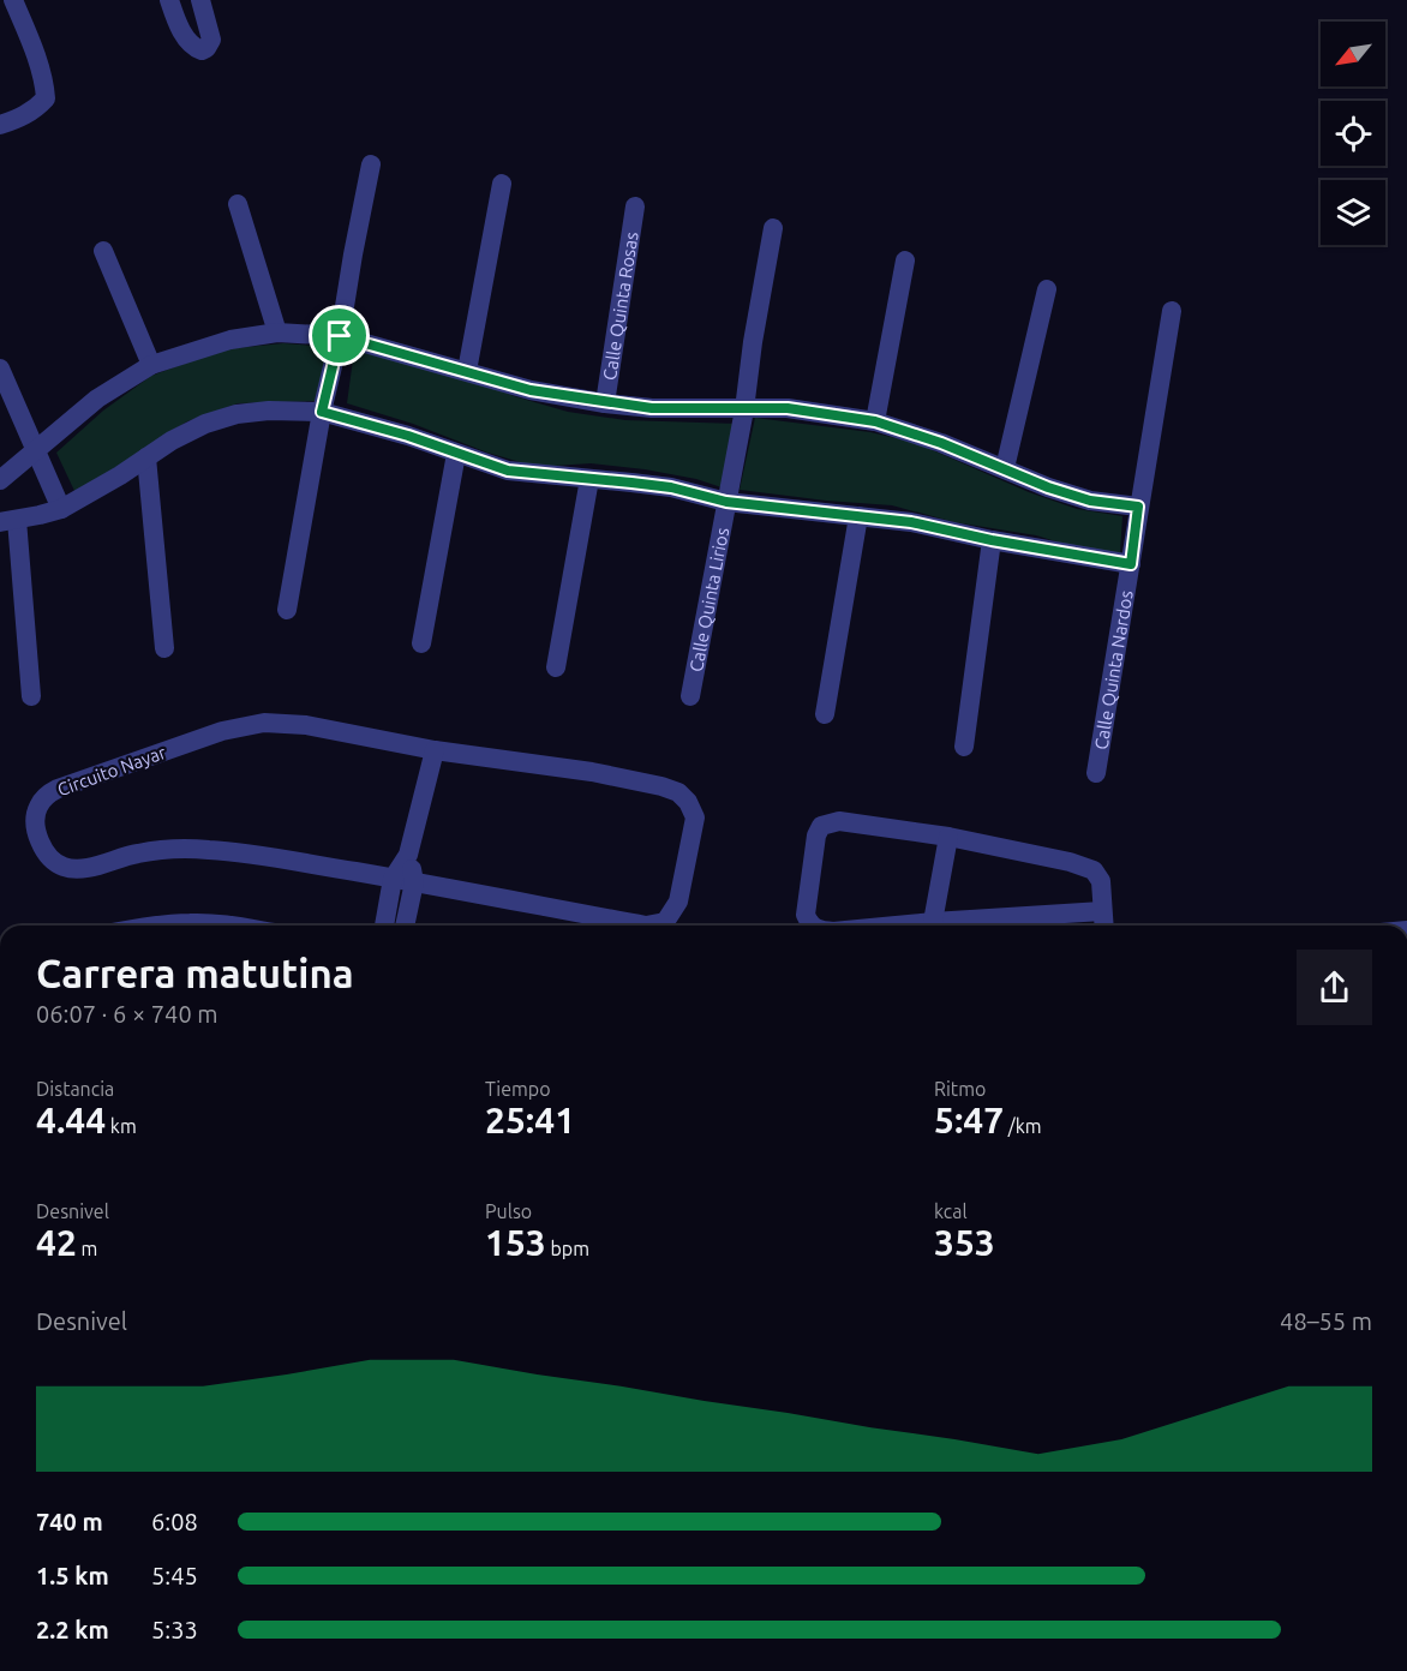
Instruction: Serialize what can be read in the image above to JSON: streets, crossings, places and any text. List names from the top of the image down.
{
  "streets": {
    "street": [
      "Calle Quinta Rosas",
      "Calle Quinta Lirios",
      "Calle Quinta Nardos",
      "Circuito Nayar"
    ]
  },
  "north": "bottom left",
  "page": {
    "heading": ["Carrera matutina", "06:07 · 6 × 740 m"],
    "stats": [
      ["Distancia", "4.44 km"],
      ["Tiempo", "25:41"],
      ["Ritmo", "5:47 /km"],
      ["Desnivel", "42 m"],
      ["Pulso", "153 bpm"],
      ["kcal", "353"]
    ],
    "chart": ["Desnivel", "48–55 m"],
    "list": [
      {
        "name": "740 m",
        "note": "6:08"
      },
      {
        "name": "1.5 km",
        "note": "5:45"
      },
      {
        "name": "2.2 km",
        "note": "5:33"
      }
    ]
  }
}
